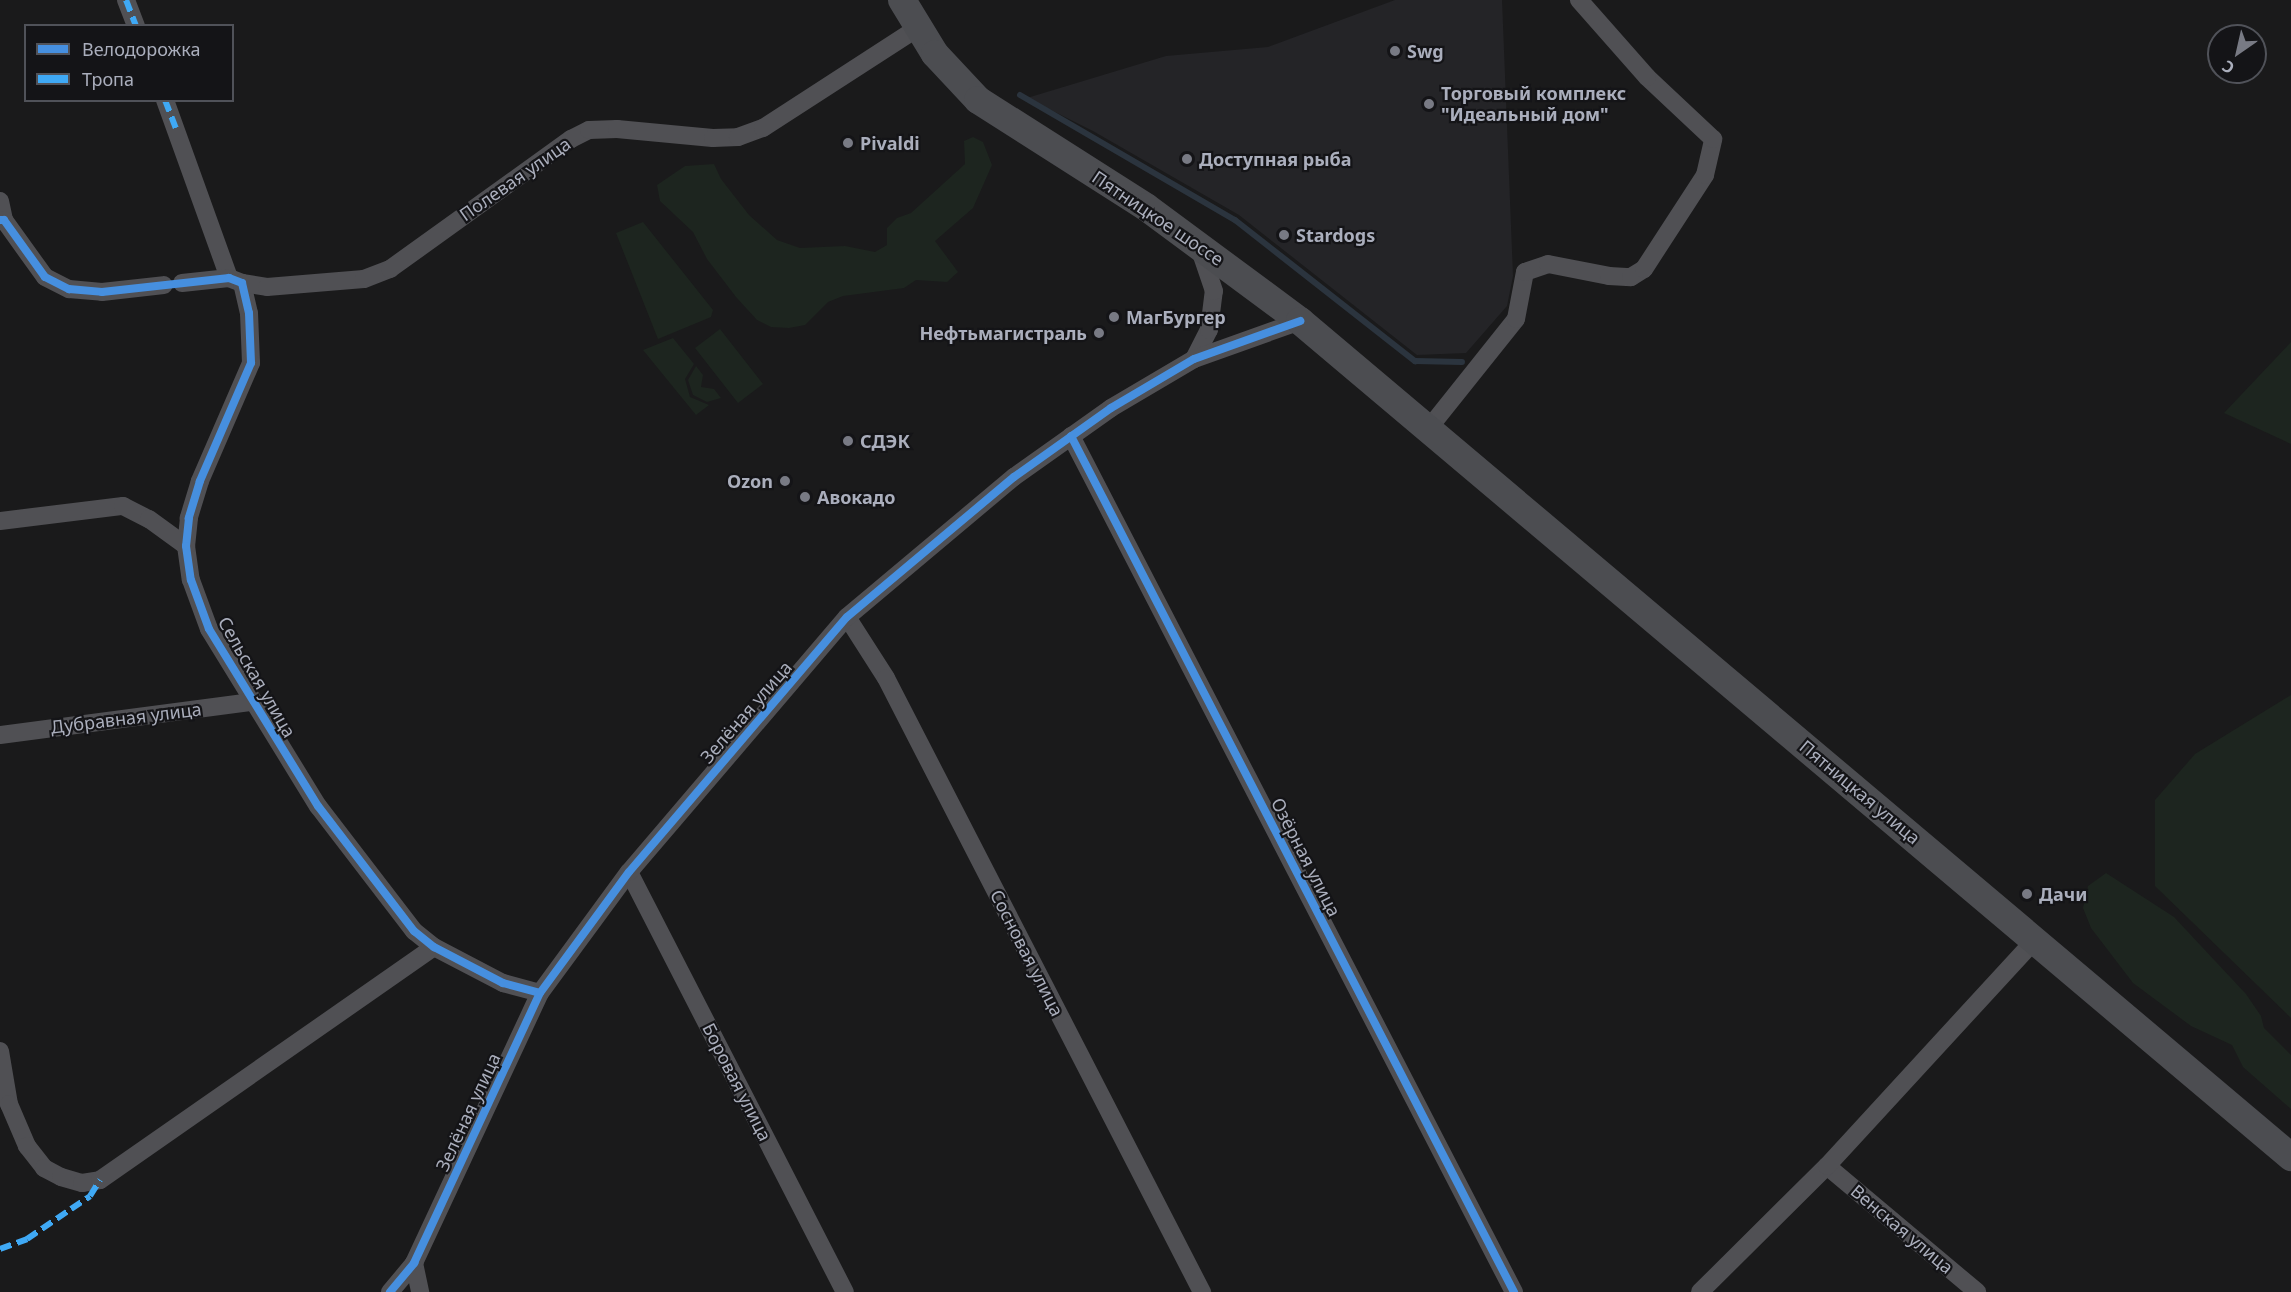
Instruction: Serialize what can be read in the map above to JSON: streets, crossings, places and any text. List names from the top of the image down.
{
  "streets": {
    "main road": ["Пятницкое шоссе", "Пятницкая улица"],
    "street": [
      "Полевая улица",
      "Сельская улица",
      "Зелёная улица",
      "Дубравная улица",
      "Озёрная улица",
      "Сосновая улица",
      "Боровая улица",
      "Венская улица"
    ]
  },
  "crossings": [
    ["Полевая улица", "Пятницкое шоссе"],
    ["Полевая улица", "Сельская улица"],
    ["Пятницкое шоссе", "Зелёная улица"],
    ["Пятницкое шоссе", "Пятницкая улица"],
    ["Сельская улица", "Зелёная улица"],
    ["Сельская улица", "Дубравная улица"],
    ["Зелёная улица", "Озёрная улица"],
    ["Зелёная улица", "Сосновая улица"],
    ["Зелёная улица", "Боровая улица"]
  ],
  "places": [
    "Swg",
    "Торговый комплекс \"Идеальный дом\"",
    "Pivaldi",
    "Доступная рыба",
    "Stardogs",
    "МагБургер",
    "Нефтьмагистраль",
    "СДЭК",
    "Ozon",
    "Авокадо",
    "Дачи"
  ],
  "legend": ["Велодорожка", "Тропа"],
  "north": "bottom left"
}
